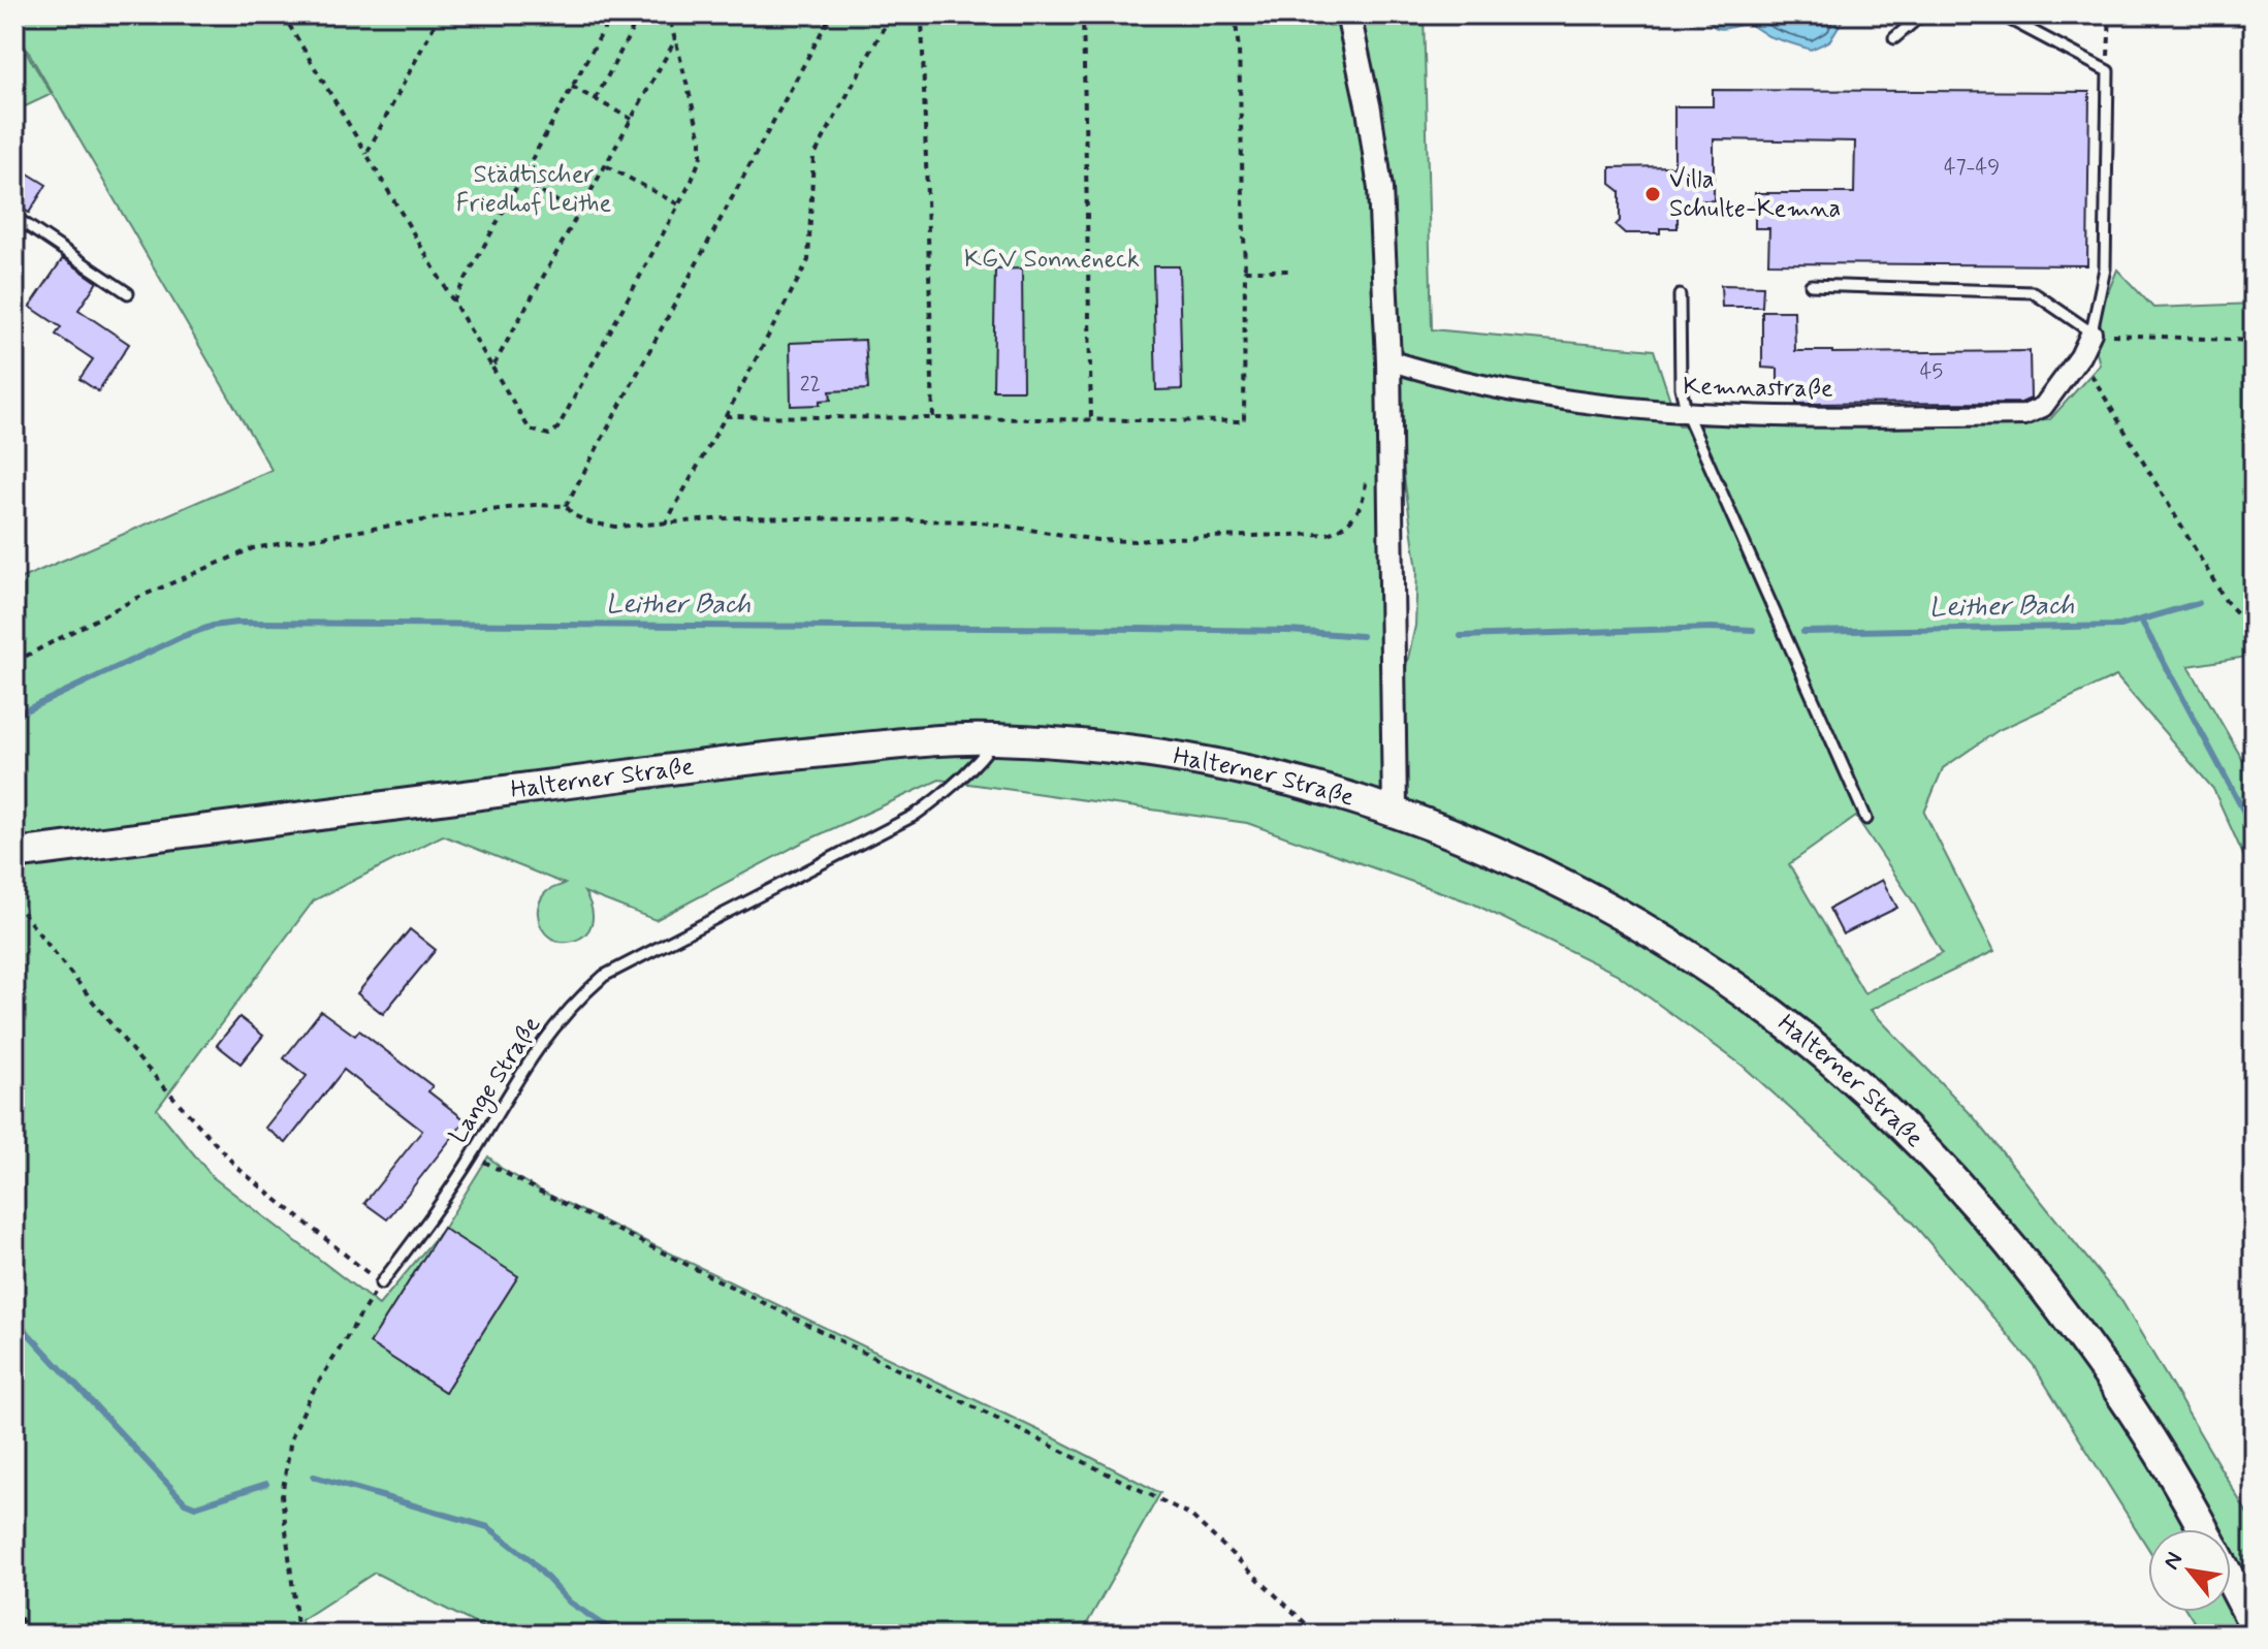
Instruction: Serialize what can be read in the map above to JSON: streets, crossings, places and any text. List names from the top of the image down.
{
  "streets": {
    "main road": ["Halterner Straße"],
    "street": ["Kemnastraße"],
    "lane": ["Lange Straße"]
  },
  "crossings": [
    ["Halterner Straße", "Lange Straße"]
  ],
  "water": ["Leither Bach"],
  "parks": ["Städtischer Friedhof Leithe", "KGV Sonneneck"],
  "places": ["Villa Schulte-Kemna"],
  "house_numbers": ["47-49", "45", "22"],
  "north": "top left"
}
